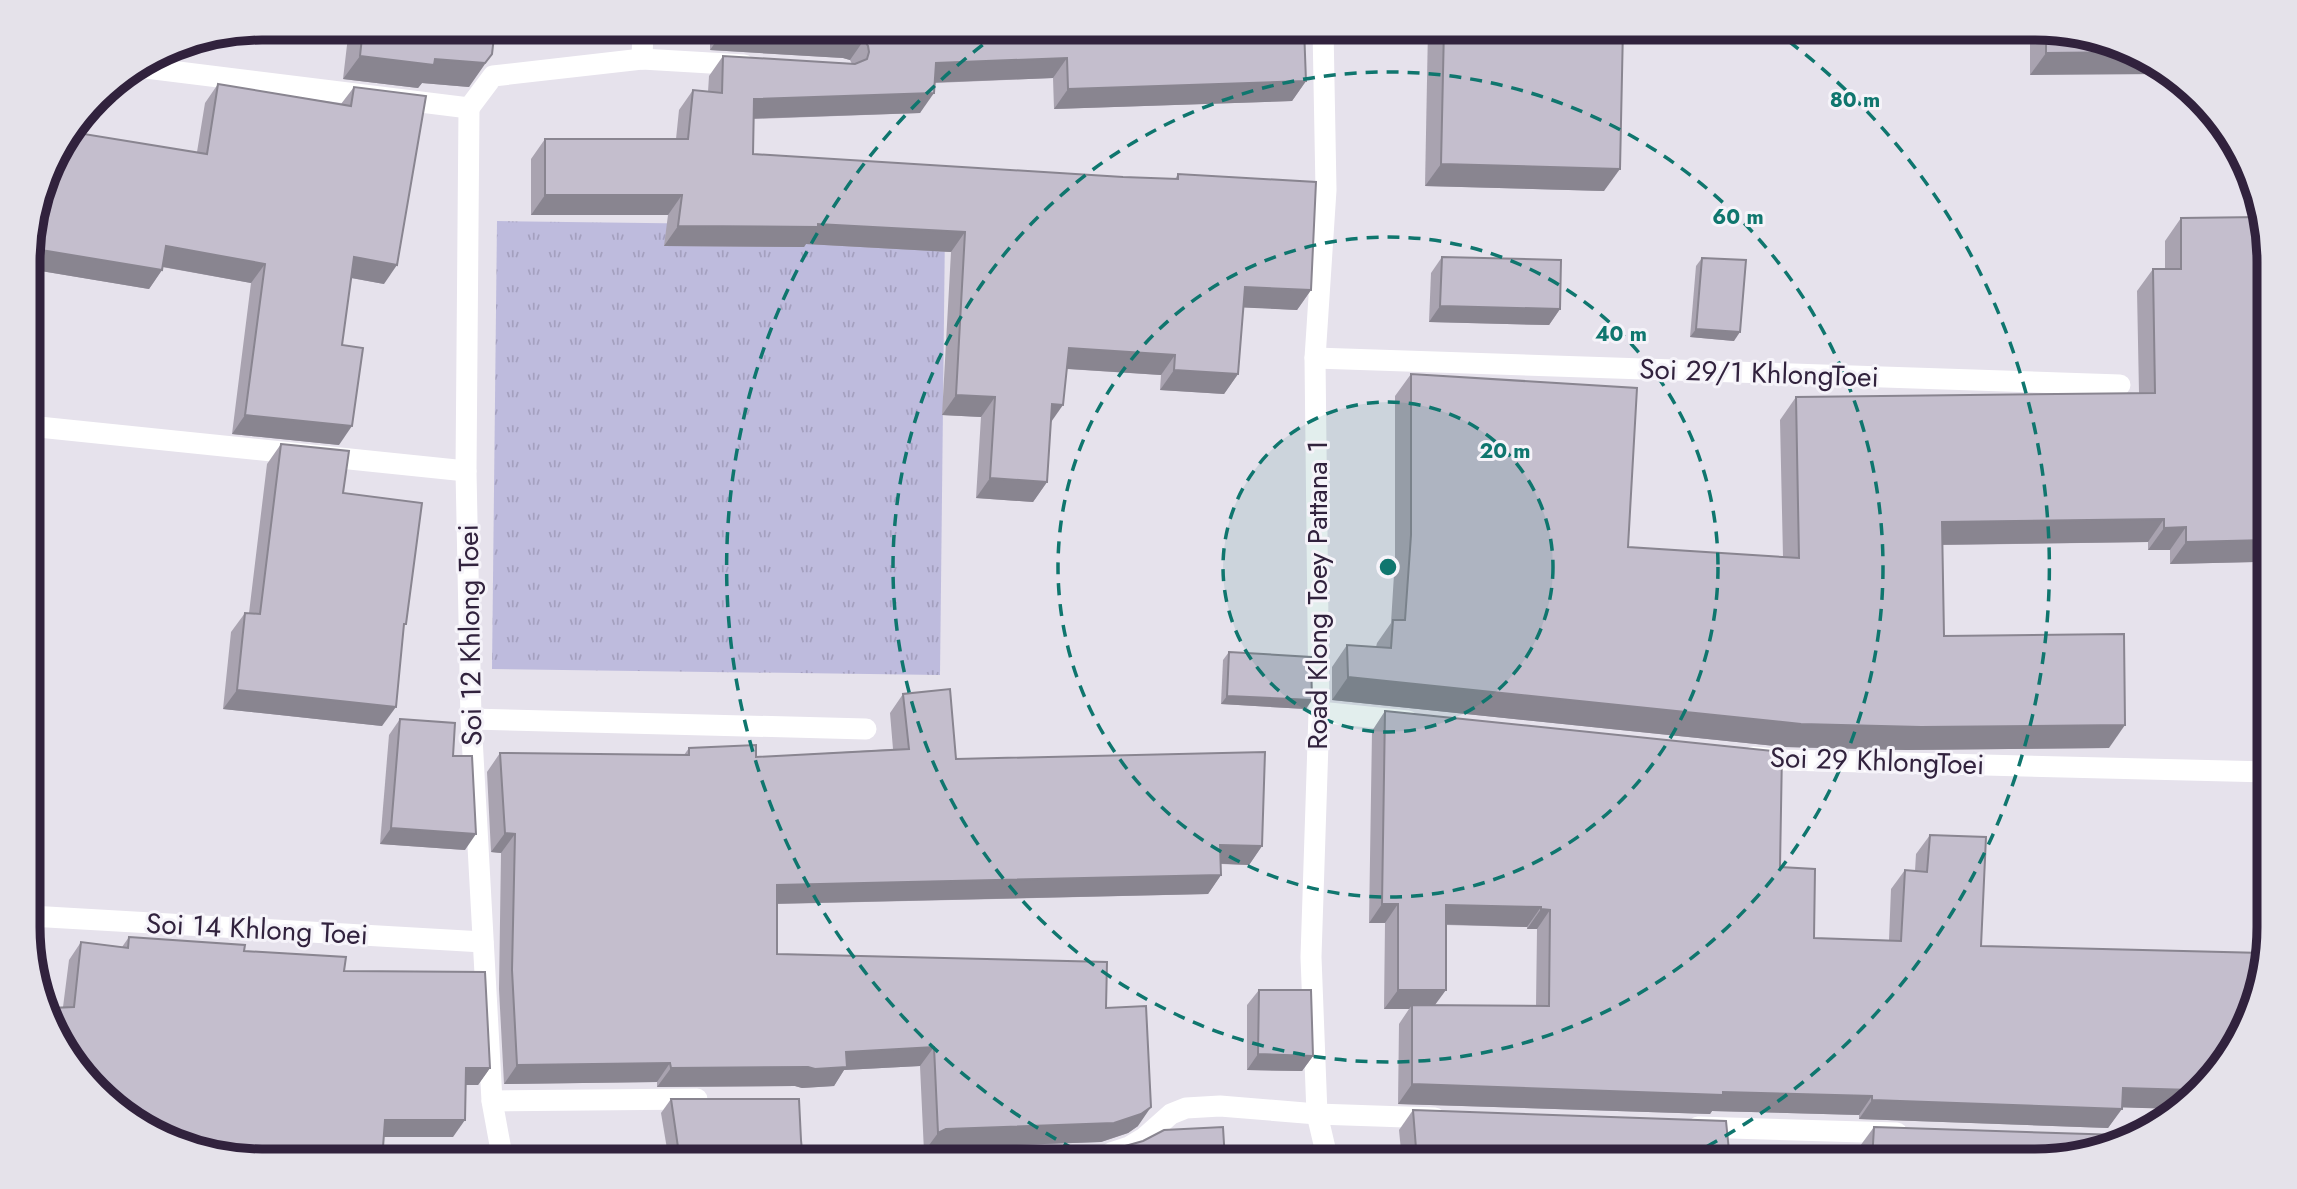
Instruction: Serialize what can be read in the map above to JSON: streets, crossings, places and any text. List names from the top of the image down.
{
  "streets": {
    "street": [
      "Soi 29/1 KhlongToei",
      "Road Klong Toey Pattana 1",
      "Soi 12 Khlong Toei",
      "Soi 29 KhlongToei",
      "Soi 14 Khlong Toei"
    ]
  },
  "crossings": [
    ["Soi 29/1 KhlongToei", "Road Klong Toey Pattana 1"],
    ["Soi 12 Khlong Toei", "Soi 14 Khlong Toei"]
  ],
  "rings": [
    "80 m",
    "60 m",
    "40 m",
    "20 m"
  ]
}
